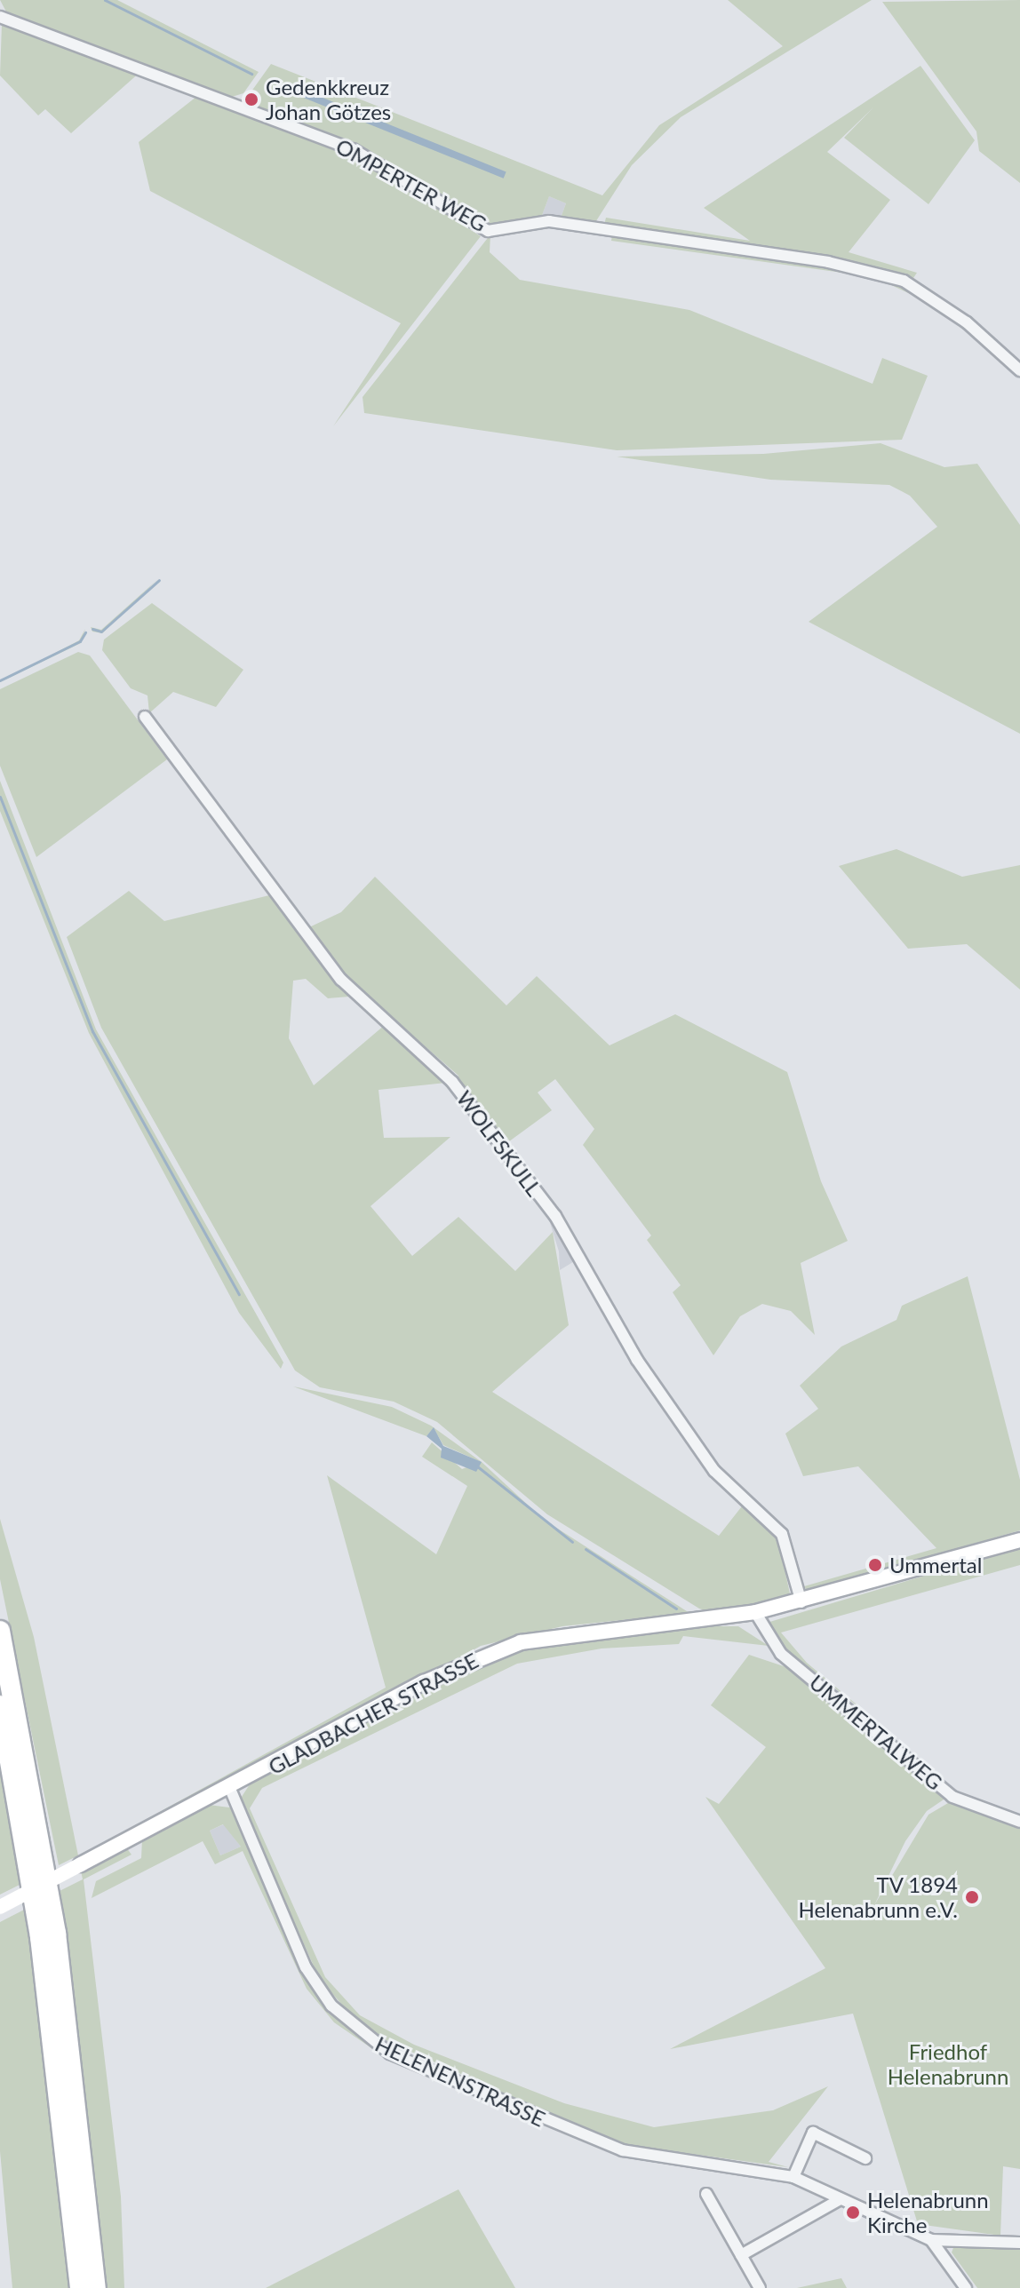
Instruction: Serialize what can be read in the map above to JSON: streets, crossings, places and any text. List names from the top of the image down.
{
  "streets": {
    "main road": ["GLADBACHER STRASSE"],
    "street": [
      "OMPERTER WEG",
      "WOLFSKULL",
      "UMMERTALWEG",
      "HELENENSTRASSE"
    ]
  },
  "crossings": [
    ["WOLFSKULL", "GLADBACHER STRASSE"],
    ["GLADBACHER STRASSE", "UMMERTALWEG"],
    ["GLADBACHER STRASSE", "HELENENSTRASSE"]
  ],
  "parks": ["Friedhof Helenabrunn"],
  "places": [
    "Gedenkkreuz Johan Götzes",
    "Ummertal",
    "TV 1894 Helenabrunn e.V.",
    "Helenabrunn Kirche"
  ]
}
